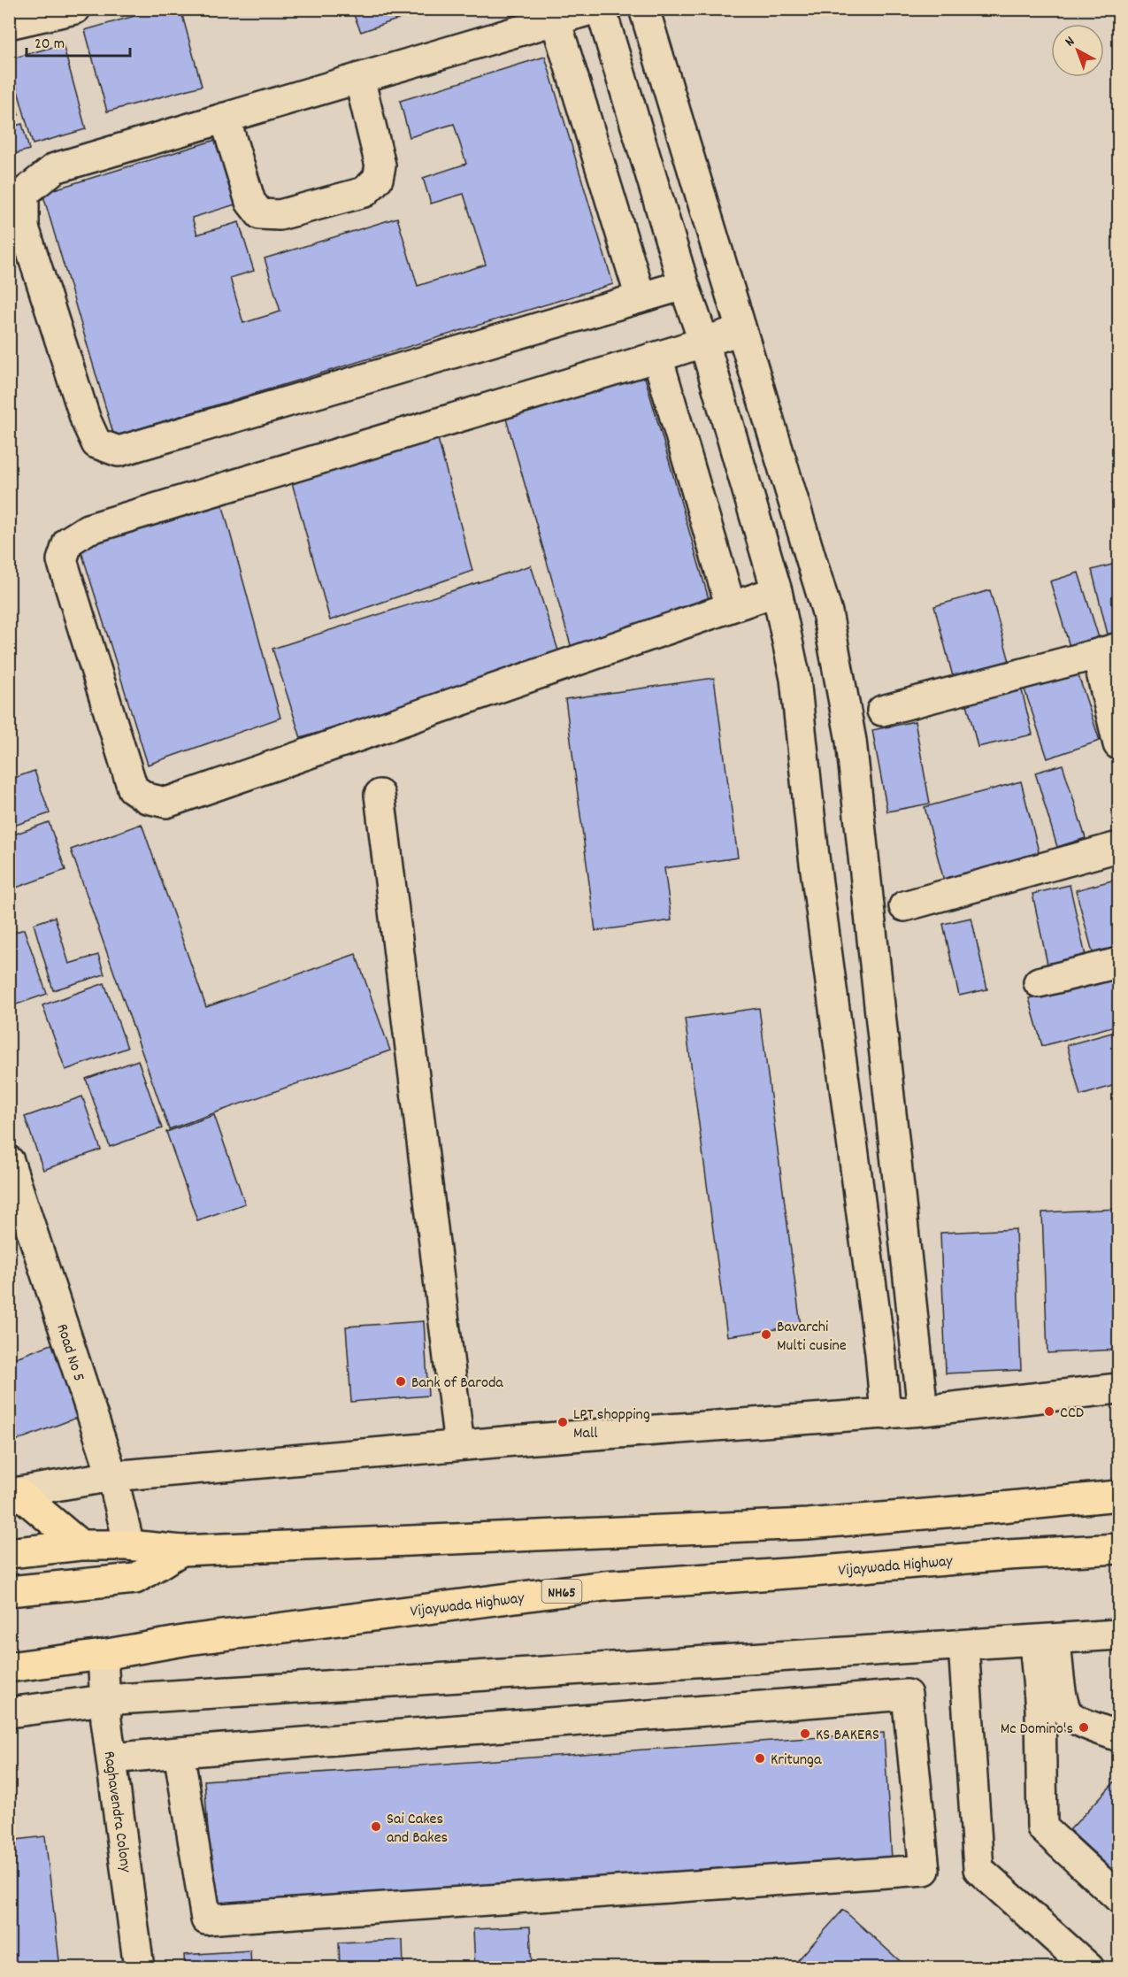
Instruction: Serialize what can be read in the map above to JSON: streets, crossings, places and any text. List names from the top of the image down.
{
  "streets": {
    "main road": ["Vijaywada Highway", "NH65"],
    "street": ["Road No 5", "Raghavendra Colony"]
  },
  "crossings": [
    ["Vijaywada Highway", "Raghavendra Colony"]
  ],
  "places": [
    "Bavarchi Multi cusine",
    "Bank of Baroda",
    "CCD",
    "LPT shopping Mall",
    "Mc Domino's",
    "KS BAKERS",
    "Kritunga",
    "Sai Cakes and Bakes"
  ],
  "scale_bar": "20 m",
  "north": "top left"
}
